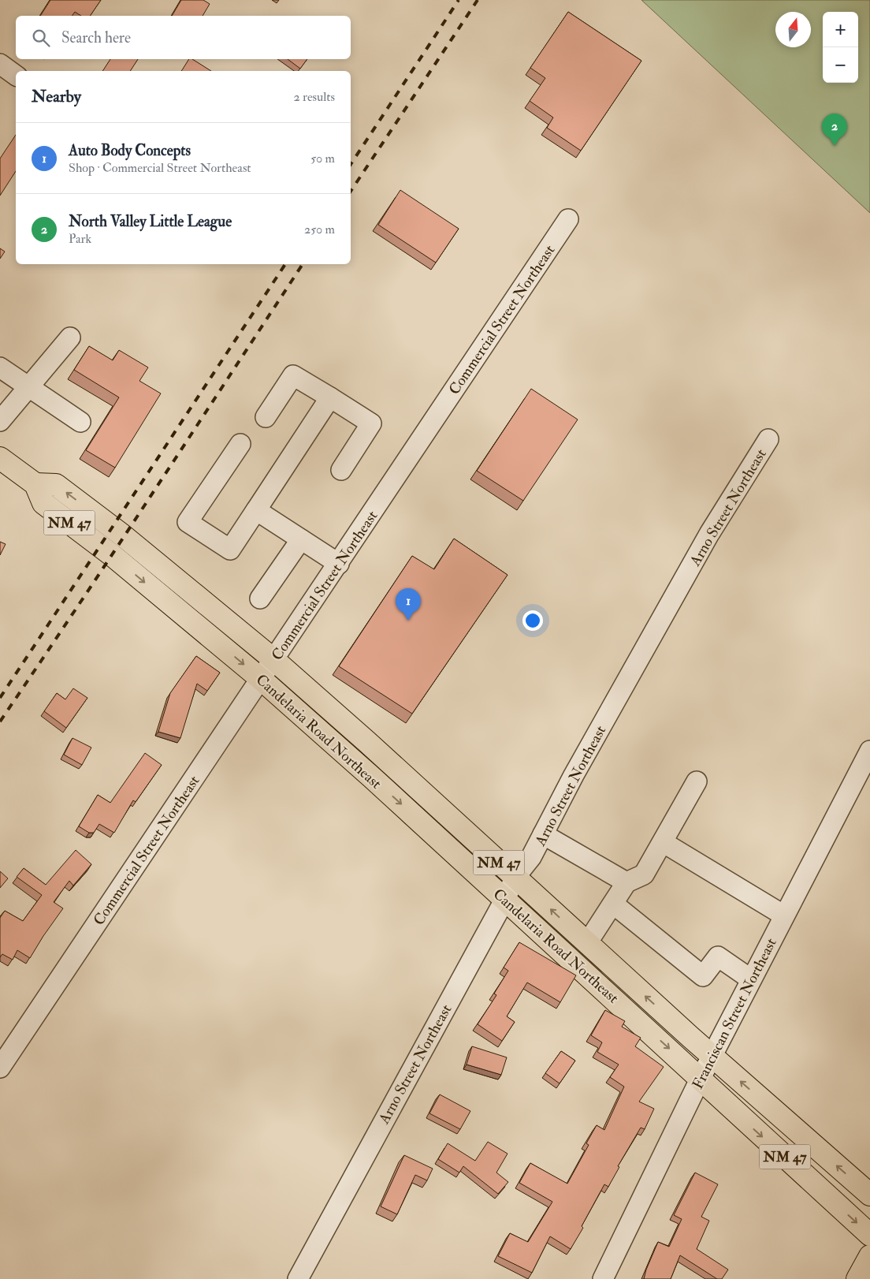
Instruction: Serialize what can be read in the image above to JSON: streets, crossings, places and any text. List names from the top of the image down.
{
  "streets": {
    "main road": ["NM 47", "Candelaria Road Northeast"],
    "street": ["Commercial Street Northeast", "Arno Street Northeast", "Franciscan Street Northeast"]
  },
  "crossings": [
    ["Commercial Street Northeast", "Candelaria Road Northeast"],
    ["Arno Street Northeast", "Candelaria Road Northeast"],
    ["Candelaria Road Northeast", "Franciscan Street Northeast"]
  ],
  "north": "top",
  "page": {
    "map_buttons": ["+", "−"],
    "search": "Search here",
    "heading": ["Nearby", "2 results"],
    "pins": ["2", "1"],
    "list": [
      {
        "mark": "1",
        "name": "Auto Body Concepts",
        "note": "Shop · Commercial Street Northeast",
        "value": "50 m"
      },
      {
        "mark": "2",
        "name": "North Valley Little League",
        "note": "Park",
        "value": "250 m"
      }
    ]
  }
}
